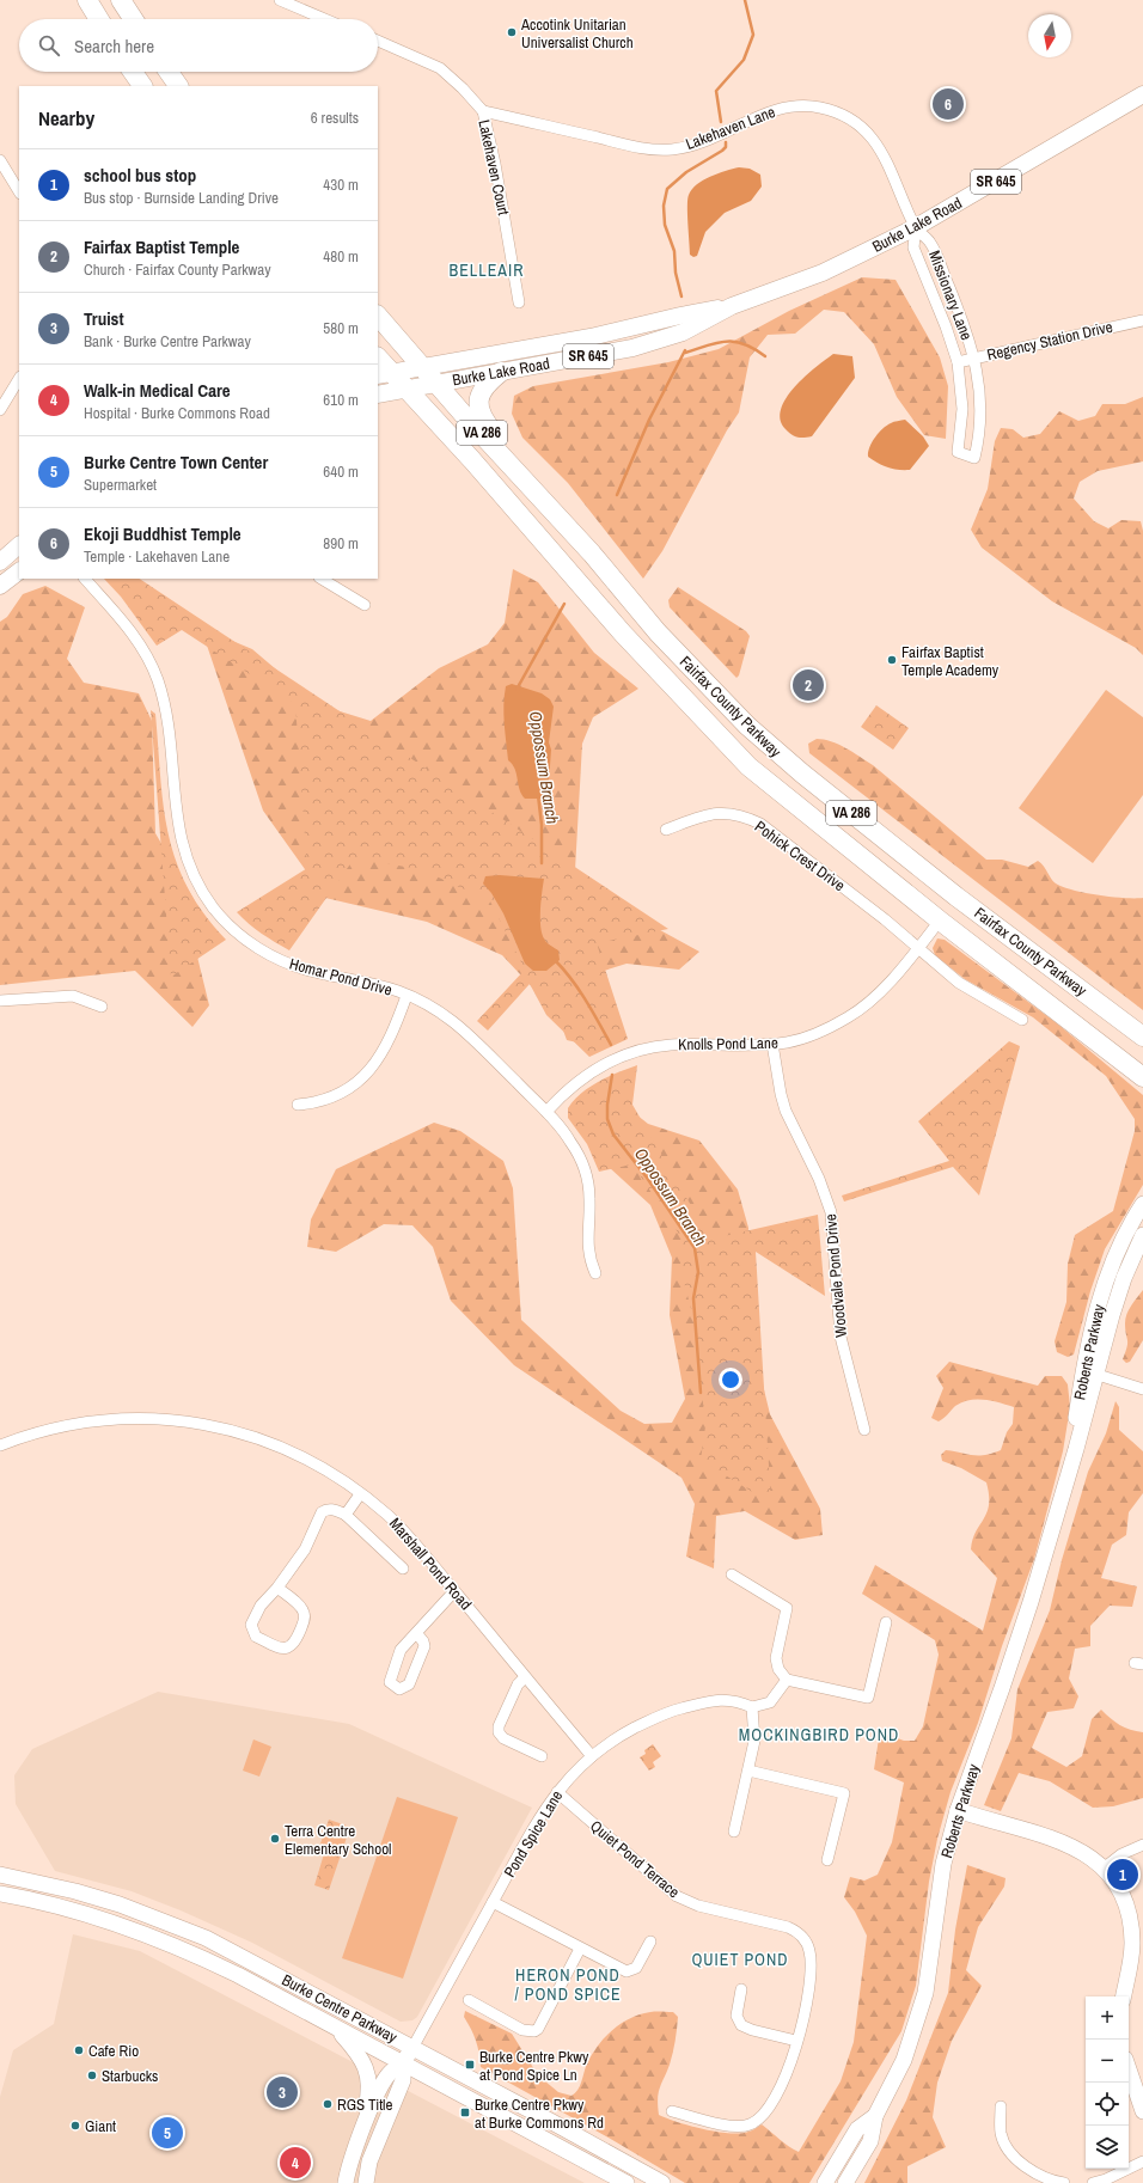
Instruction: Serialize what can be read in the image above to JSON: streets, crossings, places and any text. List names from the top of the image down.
{
  "streets": {
    "highway": ["VA 286", "Fairfax County Parkway"],
    "main road": [
      "SR 645",
      "Burke Lake Road",
      "Roberts Parkway",
      "Burke Centre Parkway"
    ],
    "street": [
      "Lakehaven Lane",
      "Lakehaven Court",
      "Missionary Lane",
      "Regency Station Drive",
      "Pohick Crest Drive",
      "Homar Pond Drive",
      "Knolls Pond Lane",
      "Woodvale Pond Drive",
      "Marshall Pond Road",
      "Pond Spice Lane",
      "Quiet Pond Terrace"
    ]
  },
  "crossings": [
    ["Lakehaven Lane", "Lakehaven Court"],
    ["Lakehaven Lane", "Burke Lake Road"],
    ["Lakehaven Lane", "Missionary Lane"],
    ["Burke Lake Road", "Missionary Lane"],
    ["Burke Lake Road", "Fairfax County Parkway"],
    ["Missionary Lane", "Regency Station Drive"],
    ["Fairfax County Parkway", "Knolls Pond Lane"],
    ["Pohick Crest Drive", "Knolls Pond Lane"],
    ["Homar Pond Drive", "Knolls Pond Lane"],
    ["Knolls Pond Lane", "Woodvale Pond Drive"],
    ["Marshall Pond Road", "Pond Spice Lane"],
    ["Pond Spice Lane", "Quiet Pond Terrace"],
    ["Pond Spice Lane", "Burke Centre Parkway"]
  ],
  "districts": [
    "BELLEAIR",
    "MOCKINGBIRD POND",
    "QUIET POND",
    "HERON POND / POND SPICE"
  ],
  "water": ["Oppossum Branch"],
  "places": {
    "other": [
      "Accotink Unitarian Universalist Church",
      "Fairfax Baptist Temple Academy",
      "Terra Centre Elementary School",
      "Cafe Rio",
      "Starbucks",
      "RGS Title",
      "Giant"
    ],
    "transit": ["Burke Centre Pkwy at Pond Spice Ln", "Burke Centre Pkwy at Burke Commons Rd"]
  },
  "north": "bottom",
  "page": {
    "search": "Search here",
    "pins": [
      "6",
      "2",
      "1",
      "3",
      "5",
      "4"
    ],
    "heading": ["Nearby", "6 results"],
    "list": [
      {
        "mark": "1",
        "name": "school bus stop",
        "note": "Bus stop · Burnside Landing Drive",
        "value": "430 m"
      },
      {
        "mark": "2",
        "name": "Fairfax Baptist Temple",
        "note": "Church · Fairfax County Parkway",
        "value": "480 m"
      },
      {
        "mark": "3",
        "name": "Truist",
        "note": "Bank · Burke Centre Parkway",
        "value": "580 m"
      },
      {
        "mark": "4",
        "name": "Walk-in Medical Care",
        "note": "Hospital · Burke Commons Road",
        "value": "610 m"
      },
      {
        "mark": "5",
        "name": "Burke Centre Town Center",
        "note": "Supermarket",
        "value": "640 m"
      },
      {
        "mark": "6",
        "name": "Ekoji Buddhist Temple",
        "note": "Temple · Lakehaven Lane",
        "value": "890 m"
      }
    ],
    "map_buttons": ["+", "−"]
  }
}
